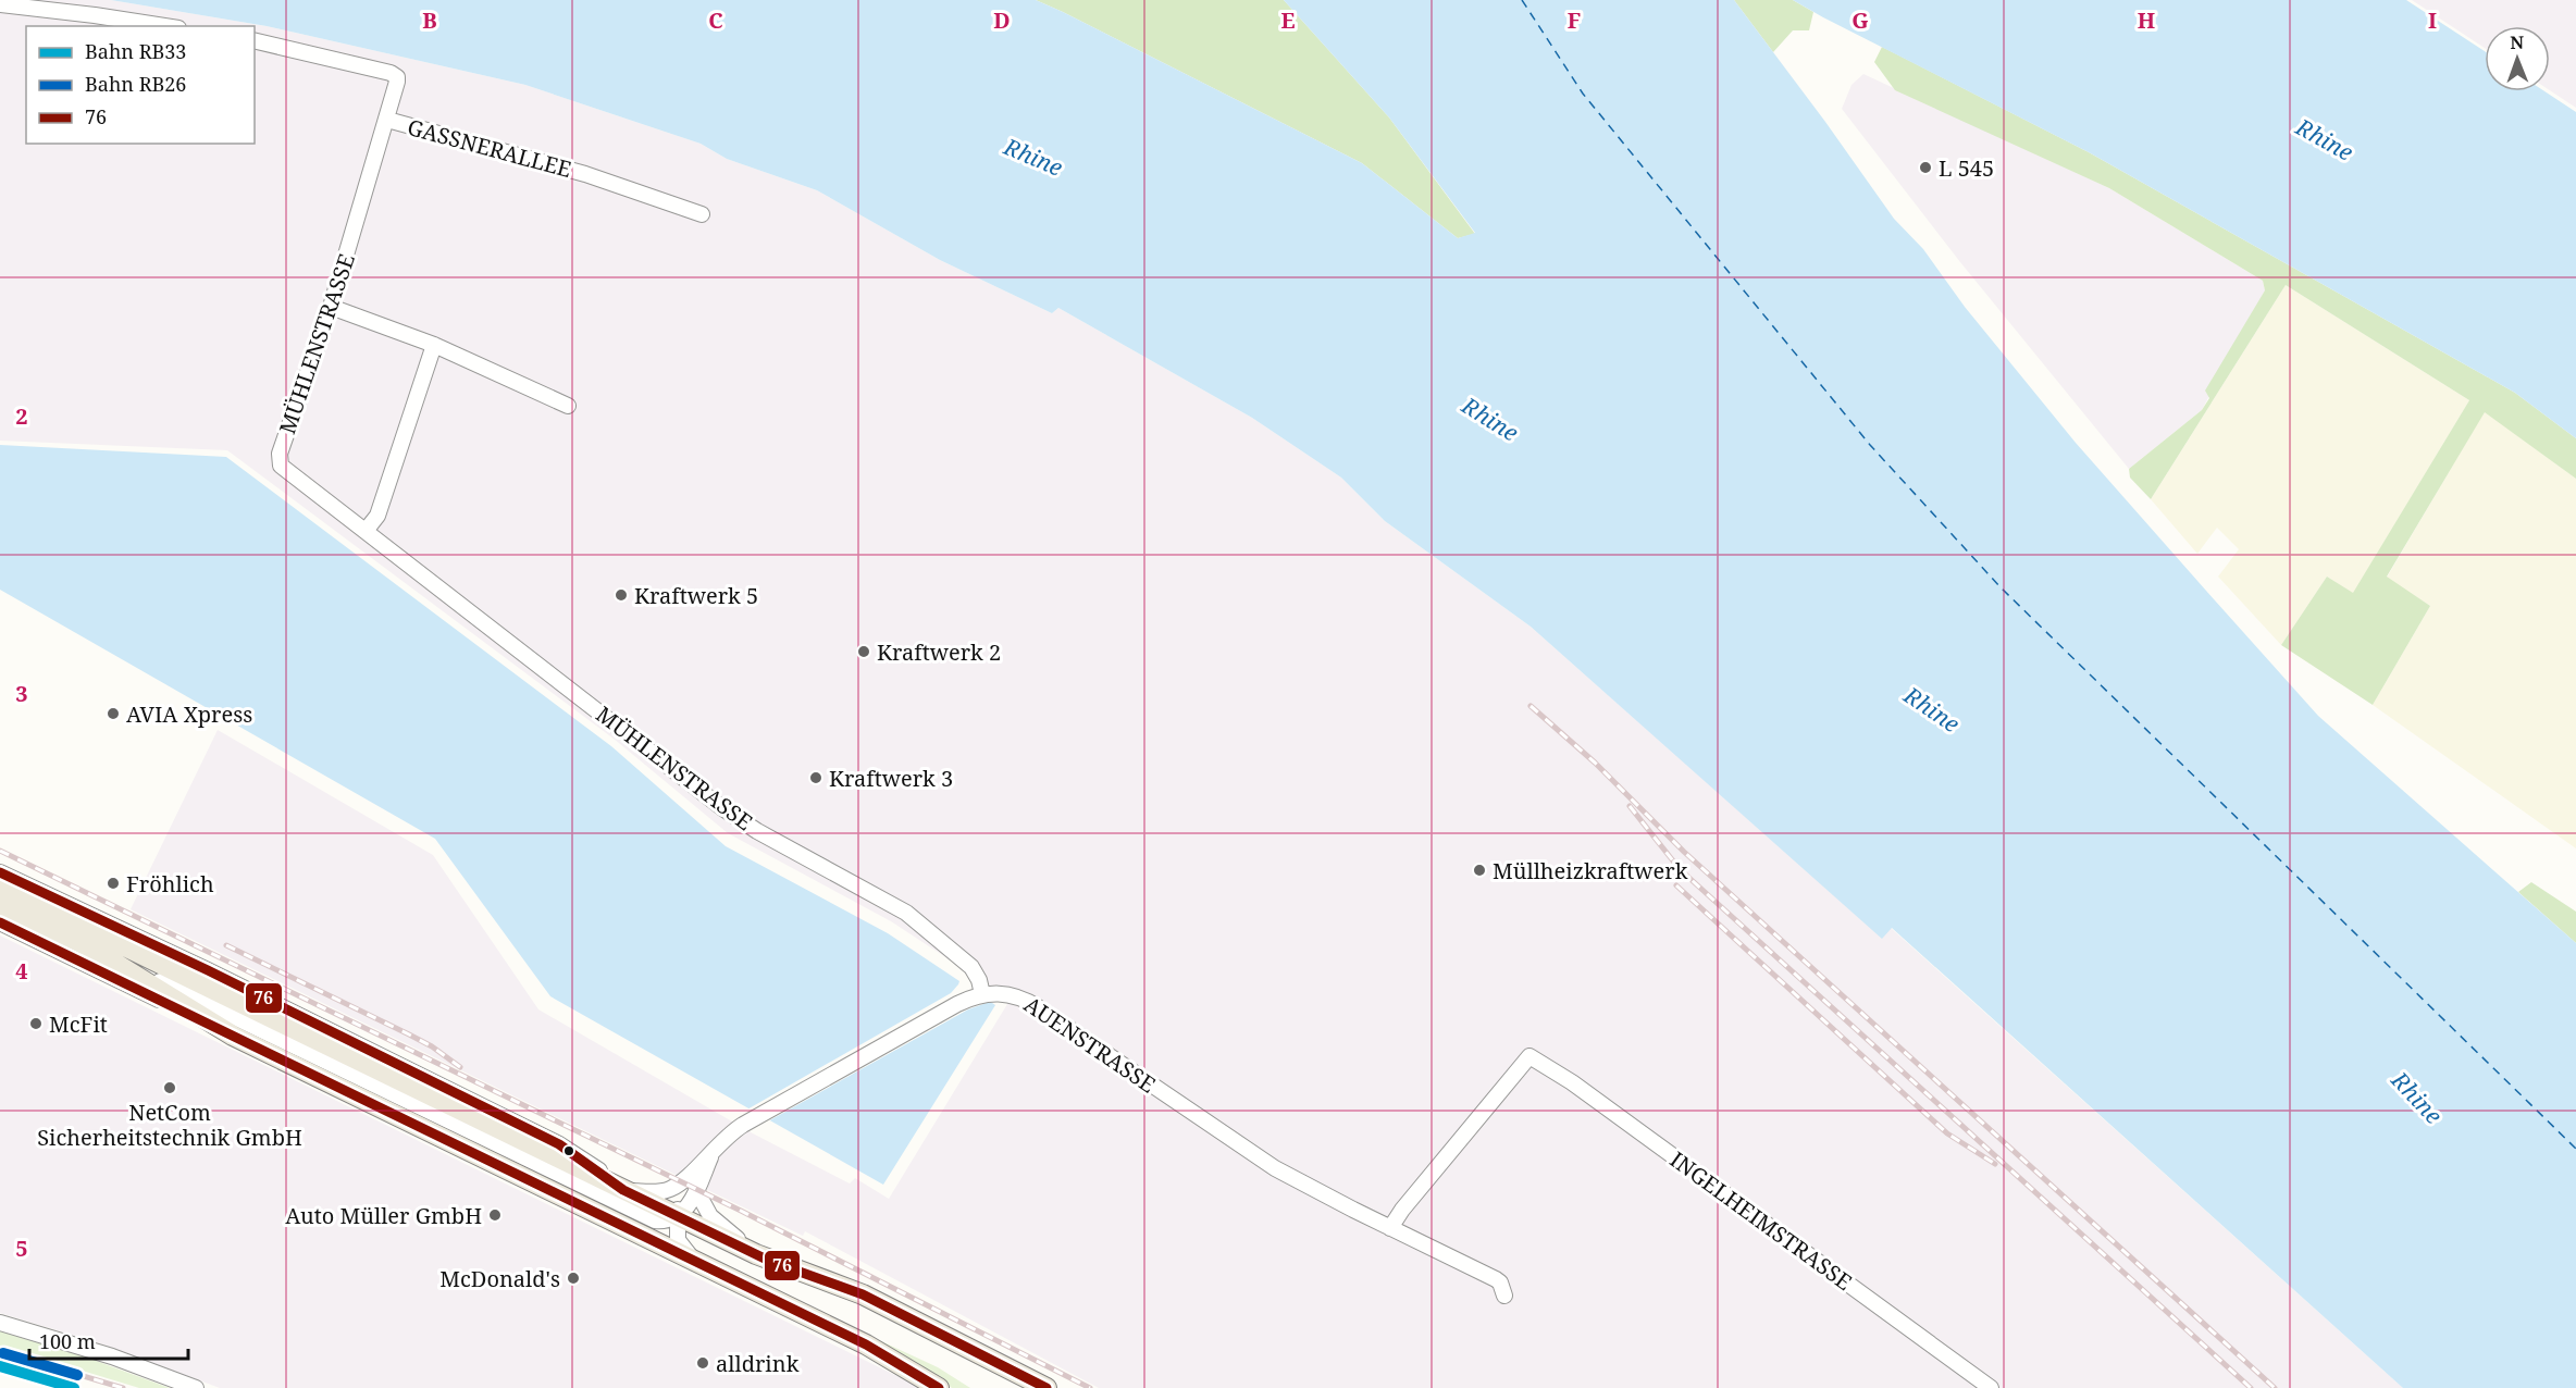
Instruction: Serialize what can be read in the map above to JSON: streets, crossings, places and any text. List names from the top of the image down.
{
  "streets": {
    "street": [
      "GASSNERALLEE",
      "MÜHLENSTRASSE",
      "AUENSTRASSE",
      "INGELHEIMSTRASSE"
    ]
  },
  "crossings": [
    ["GASSNERALLEE", "MÜHLENSTRASSE"],
    ["MÜHLENSTRASSE", "AUENSTRASSE"],
    ["AUENSTRASSE", "INGELHEIMSTRASSE"]
  ],
  "water": ["Rhine"],
  "places": [
    "L 545",
    "Kraftwerk 5",
    "Kraftwerk 2",
    "AVIA Xpress",
    "Kraftwerk 3",
    "Müllheizkraftwerk",
    "Fröhlich",
    "McFit",
    "NetCom Sicherheitstechnik GmbH",
    "Auto Müller GmbH",
    "McDonald's",
    "alldrink"
  ],
  "lines": ["transit line 76", "rail line RB26", "rail line RB33"],
  "legend": ["Bahn RB33", "Bahn RB26", "76"],
  "scale_bar": "100 m",
  "north": "top",
  "grid": {
    "columns": [
      "B",
      "C",
      "D",
      "E",
      "F",
      "G",
      "H",
      "I"
    ],
    "rows": [
      "2",
      "3",
      "4",
      "5"
    ]
  }
}
